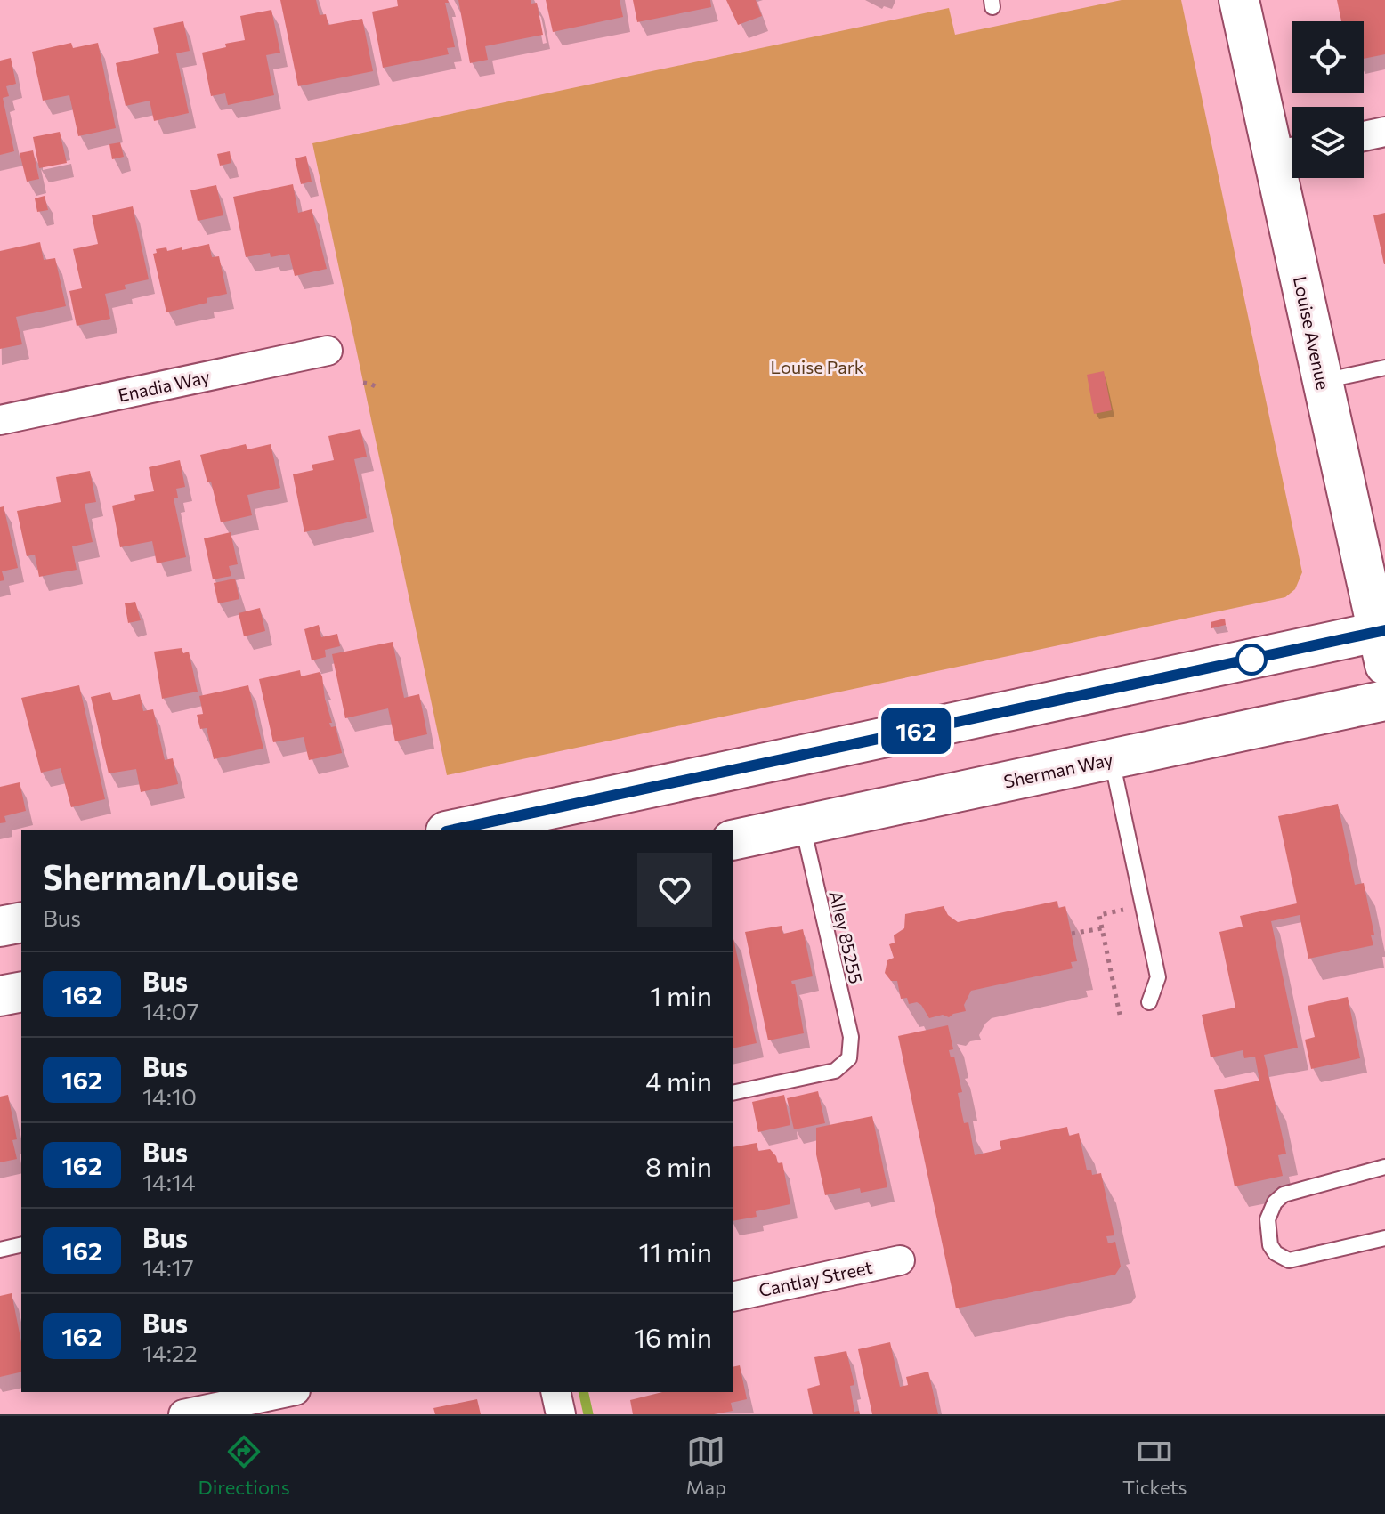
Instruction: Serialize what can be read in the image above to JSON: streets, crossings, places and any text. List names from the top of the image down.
{
  "streets": {
    "main road": ["Louise Avenue", "Sherman Way"],
    "street": ["Enadia Way", "Cantlay Street"],
    "lane": ["Alley 85255"]
  },
  "crossings": [
    ["Sherman Way", "Alley 85255"]
  ],
  "parks": ["Louise Park"],
  "lines": ["bus line 162"],
  "page": {
    "on_map": "162",
    "heading": ["Sherman/Louise", "Bus"],
    "list": [
      {
        "mark": "162",
        "name": "Bus",
        "note": "14:07",
        "value": "1 min"
      },
      {
        "mark": "162",
        "name": "Bus",
        "note": "14:10",
        "value": "4 min"
      },
      {
        "mark": "162",
        "name": "Bus",
        "note": "14:14",
        "value": "8 min"
      },
      {
        "mark": "162",
        "name": "Bus",
        "note": "14:17",
        "value": "11 min"
      },
      {
        "mark": "162",
        "name": "Bus",
        "note": "14:22",
        "value": "16 min"
      }
    ],
    "tabs": ["Directions", "Map", "Tickets"]
  }
}
